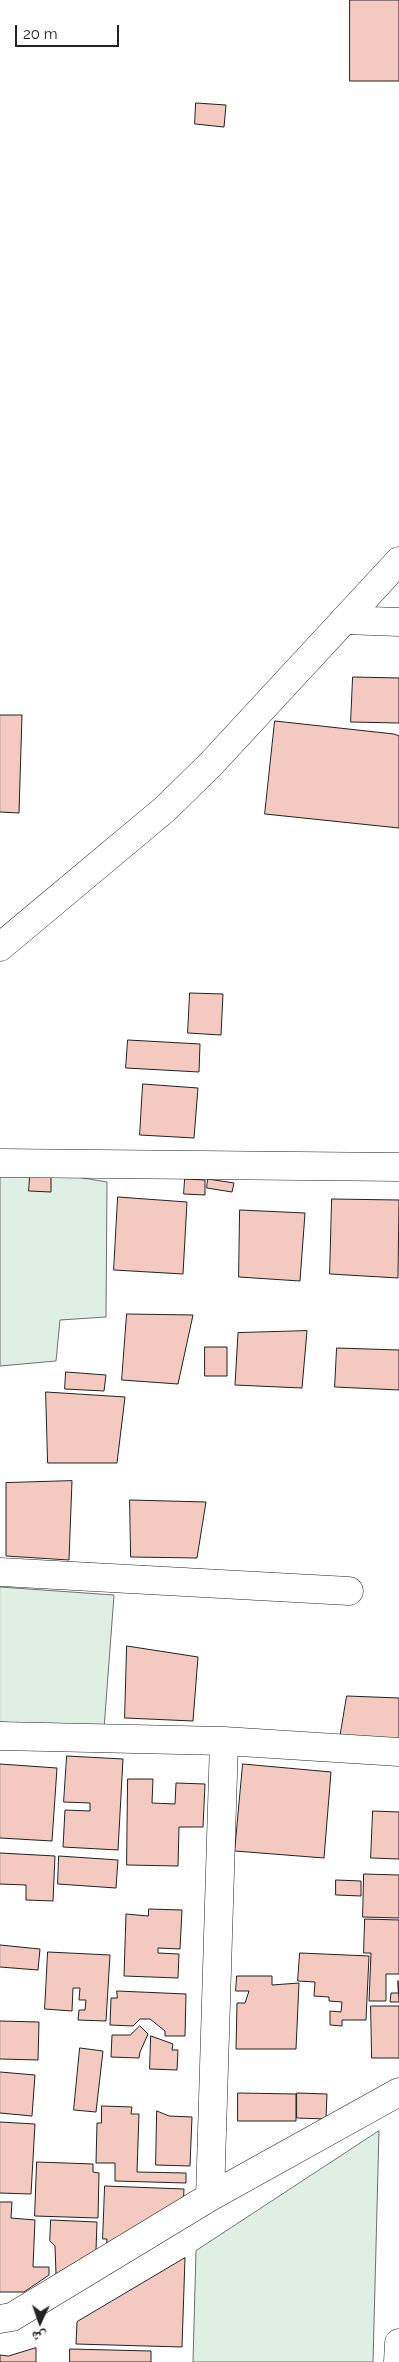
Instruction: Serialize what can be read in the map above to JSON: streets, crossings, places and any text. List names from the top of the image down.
{
  "scale_bar": "20 m",
  "north": "bottom"
}
